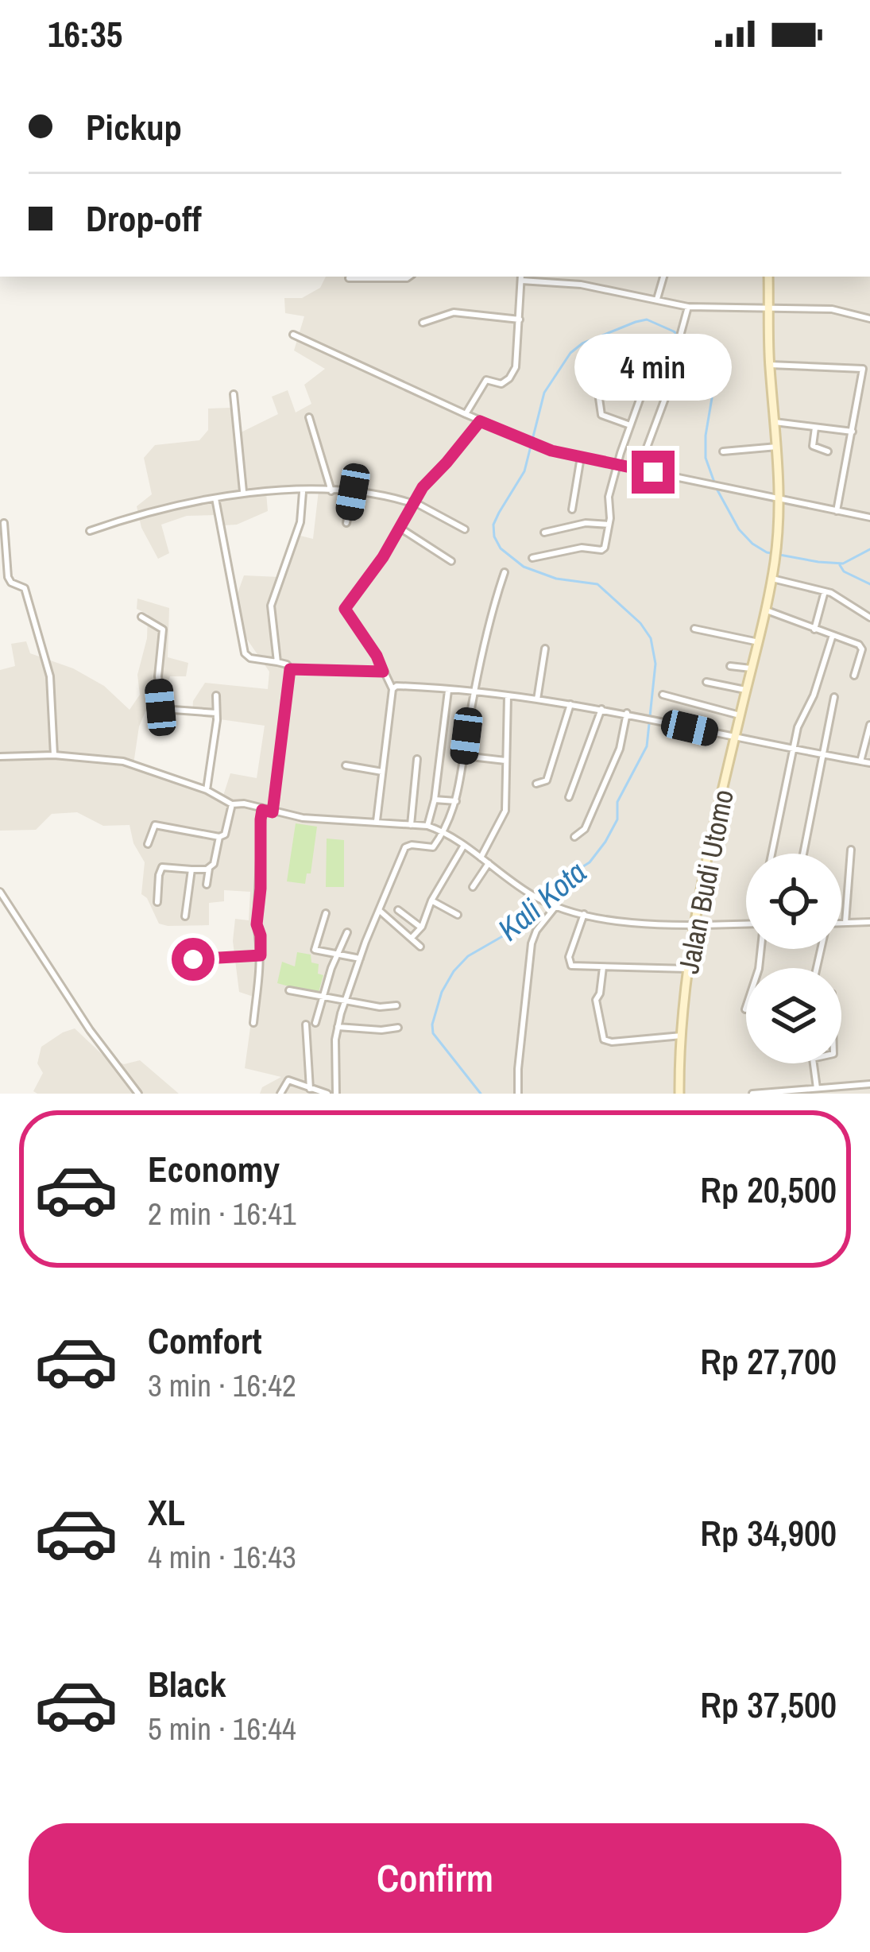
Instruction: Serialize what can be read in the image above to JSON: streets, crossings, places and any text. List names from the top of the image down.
{
  "streets": {
    "street": ["Jalan Budi Utomo"]
  },
  "water": ["Kali Kota"],
  "page": {
    "status": "16:35",
    "banner": ["Pickup", "Drop-off"],
    "bubble": "4 min",
    "list": [
      {
        "name": "Economy",
        "note": "2 min · 16:41",
        "value": "Rp 20,500"
      },
      {
        "name": "Comfort",
        "note": "3 min · 16:42",
        "value": "Rp 27,700"
      },
      {
        "name": "XL",
        "note": "4 min · 16:43",
        "value": "Rp 34,900"
      },
      {
        "name": "Black",
        "note": "5 min · 16:44",
        "value": "Rp 37,500"
      }
    ],
    "buttons": "Confirm"
  }
}
